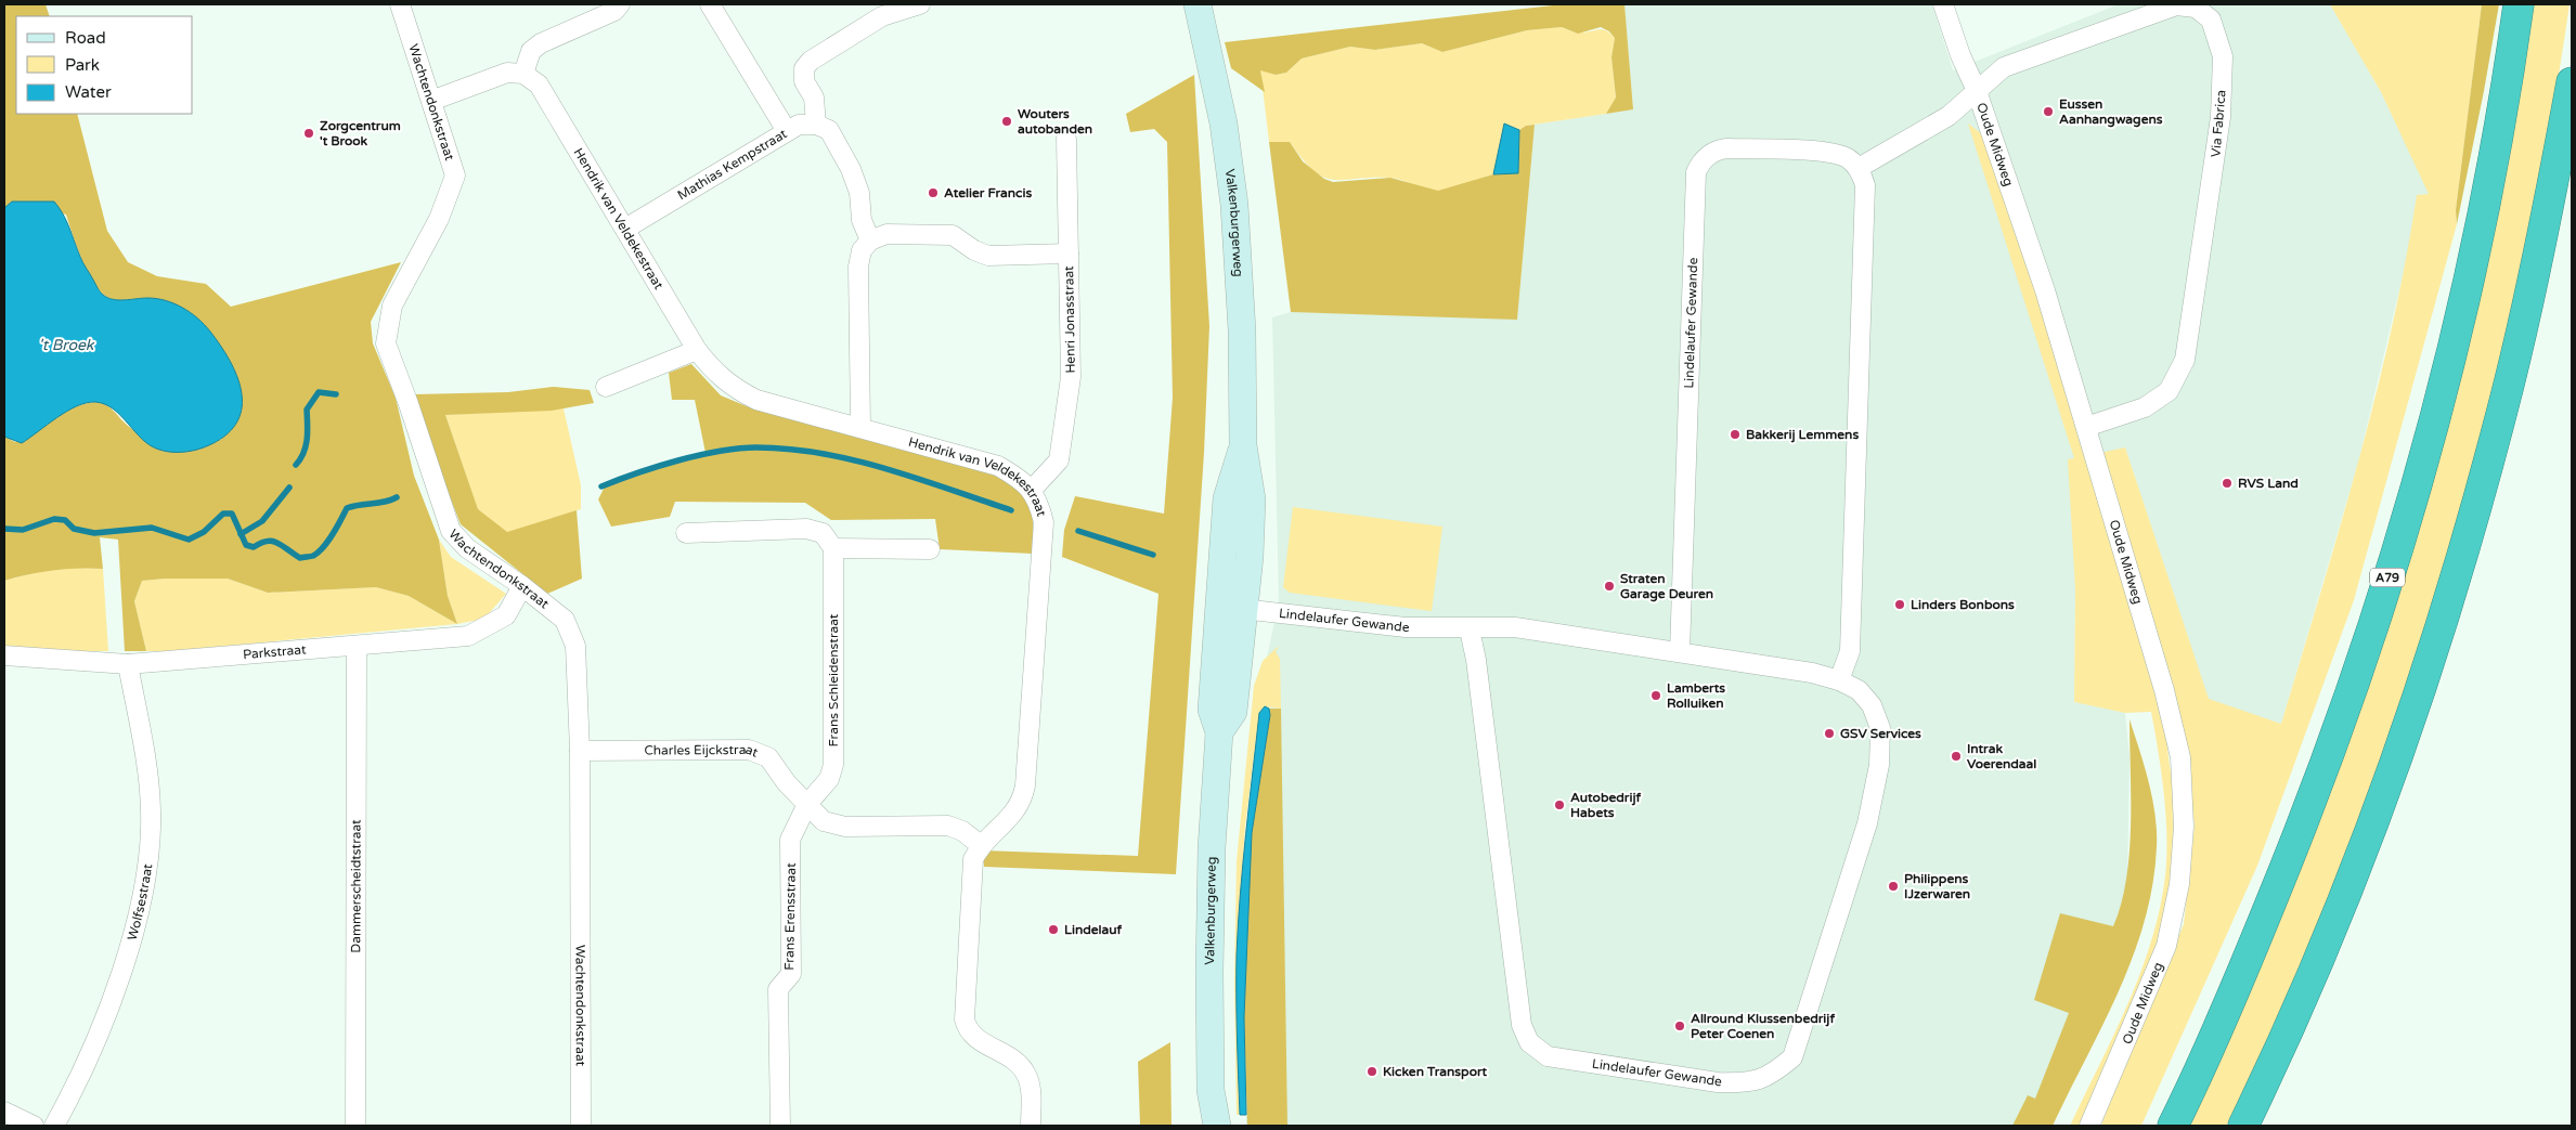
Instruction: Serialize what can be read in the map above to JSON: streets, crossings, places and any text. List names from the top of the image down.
{
  "streets": {
    "highway": ["A79"],
    "main road": ["Valkenburgerweg"],
    "street": [
      "Wachtendonkstraat",
      "Via Fabrica",
      "Oude Midweg",
      "Mathias Kempstraat",
      "Hendrik van Veldekestraat",
      "Henri Jonasstraat",
      "Lindelaufer Gewande",
      "Parkstraat",
      "Frans Schleidenstraat",
      "Charles Eijckstraat",
      "Dammerscheidtstraat",
      "Wolfsestraat",
      "Frans Erensstraat"
    ]
  },
  "crossings": [
    ["Wachtendonkstraat", "Parkstraat"],
    ["Wachtendonkstraat", "Charles Eijckstraat"],
    ["Via Fabrica", "Oude Midweg"],
    ["Mathias Kempstraat", "Hendrik van Veldekestraat"],
    ["Hendrik van Veldekestraat", "Henri Jonasstraat"],
    ["Hendrik van Veldekestraat", "Charles Eijckstraat"],
    ["Valkenburgerweg", "Lindelaufer Gewande"],
    ["Parkstraat", "Dammerscheidtstraat"],
    ["Parkstraat", "Wolfsestraat"],
    ["Frans Schleidenstraat", "Charles Eijckstraat"],
    ["Frans Schleidenstraat", "Frans Erensstraat"],
    ["Charles Eijckstraat", "Frans Erensstraat"]
  ],
  "water": ["'t Broek"],
  "places": [
    "Eussen Aanhangwagens",
    "Wouters autobanden",
    "Zorgcentrum 't Brook",
    "Atelier Francis",
    "Bakkerij Lemmens",
    "RVS Land",
    "Straten Garage Deuren",
    "Linders Bonbons",
    "Lamberts Rolluiken",
    "GSV Services",
    "Intrak Voerendaal",
    "Autobedrijf Habets",
    "Philippens IJzerwaren",
    "Lindelauf",
    "Allround Klussenbedrijf Peter Coenen",
    "Kicken Transport"
  ],
  "legend": ["Road", "Park", "Water"]
}
